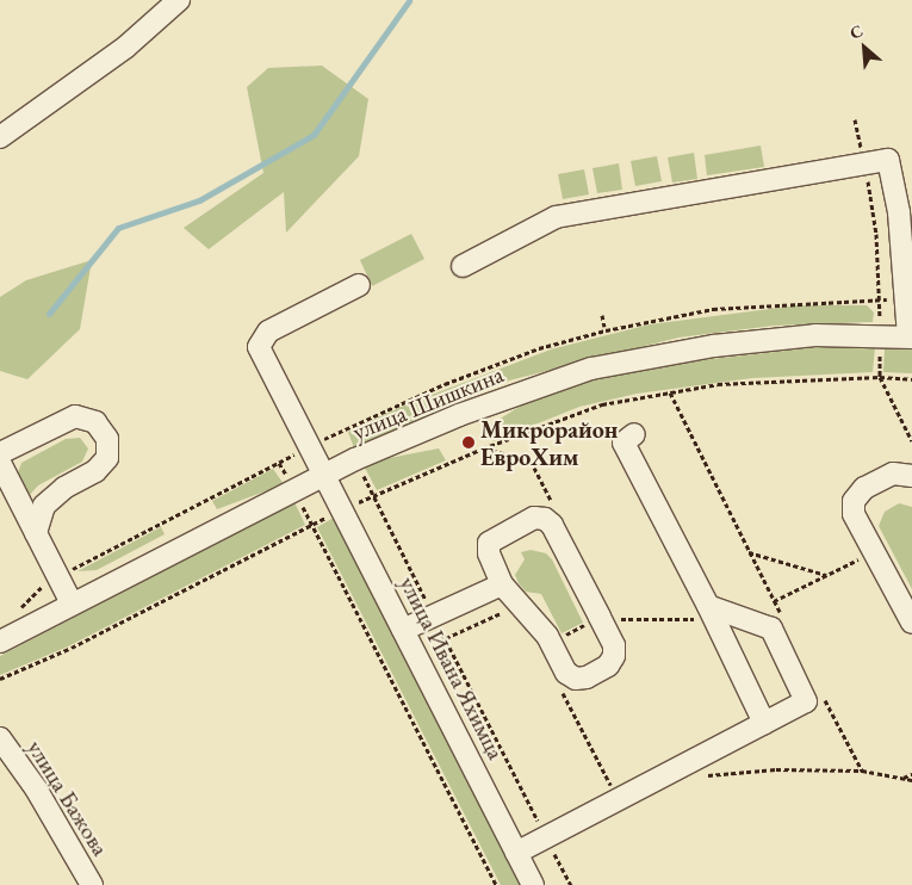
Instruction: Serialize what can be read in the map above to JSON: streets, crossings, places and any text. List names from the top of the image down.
{
  "streets": {
    "street": ["улица Шишкина", "улица Ивана Яхимца", "улица Бажова"]
  },
  "crossings": [
    ["улица Шишкина", "улица Ивана Яхимца"]
  ],
  "places": ["Микрорайон ЕвроХим"],
  "north": "top left"
}
